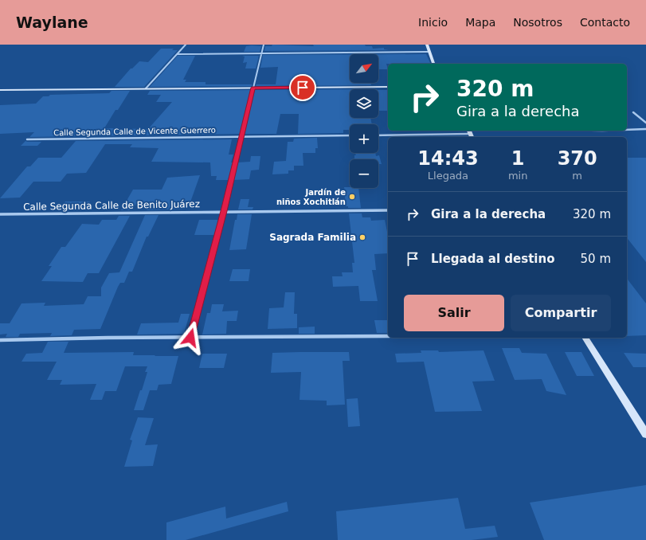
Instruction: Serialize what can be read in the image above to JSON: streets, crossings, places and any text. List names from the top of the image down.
{
  "streets": {
    "street": ["Calle Segunda Calle de Vicente Guerrero", "Calle Segunda Calle de Benito Juárez"]
  },
  "places": ["Jardín de niños Xochitlán", "Sagrada Familia"],
  "north": "top right",
  "page": {
    "header": "Waylane",
    "nav": [
      "Inicio",
      "Mapa",
      "Nosotros",
      "Contacto"
    ],
    "map_buttons": ["+", "−"],
    "turn": ["320 m", "Gira a la derecha"],
    "eta": [
      "14:43",
      "Llegada",
      "1",
      "min",
      "370",
      "m"
    ],
    "list": [
      {
        "name": "Gira a la derecha",
        "value": "320 m"
      },
      {
        "name": "Llegada al destino",
        "value": "50 m"
      }
    ],
    "buttons": ["Salir", "Compartir"]
  }
}
